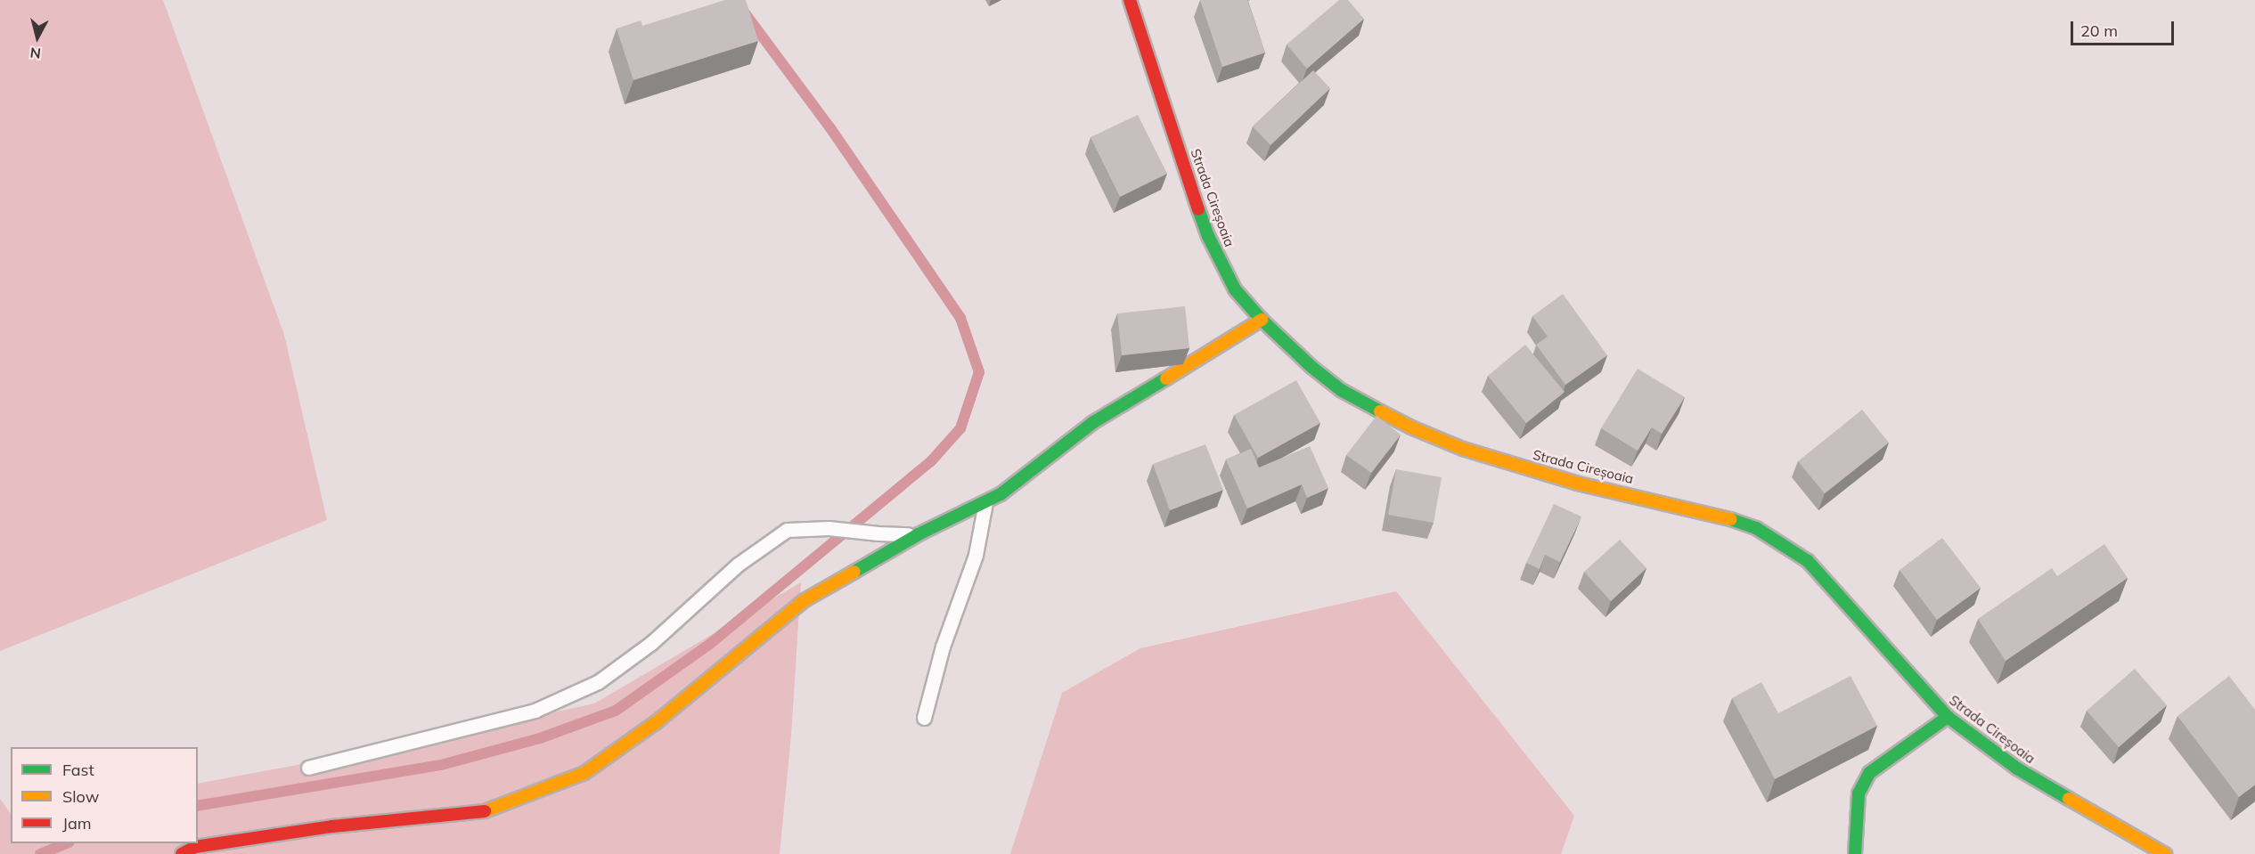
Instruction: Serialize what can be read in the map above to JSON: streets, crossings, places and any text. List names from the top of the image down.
{
  "streets": {
    "street": ["Strada Cireșoaia"]
  },
  "legend": ["Fast", "Slow", "Jam"],
  "scale_bar": "20 m",
  "north": "bottom"
}
